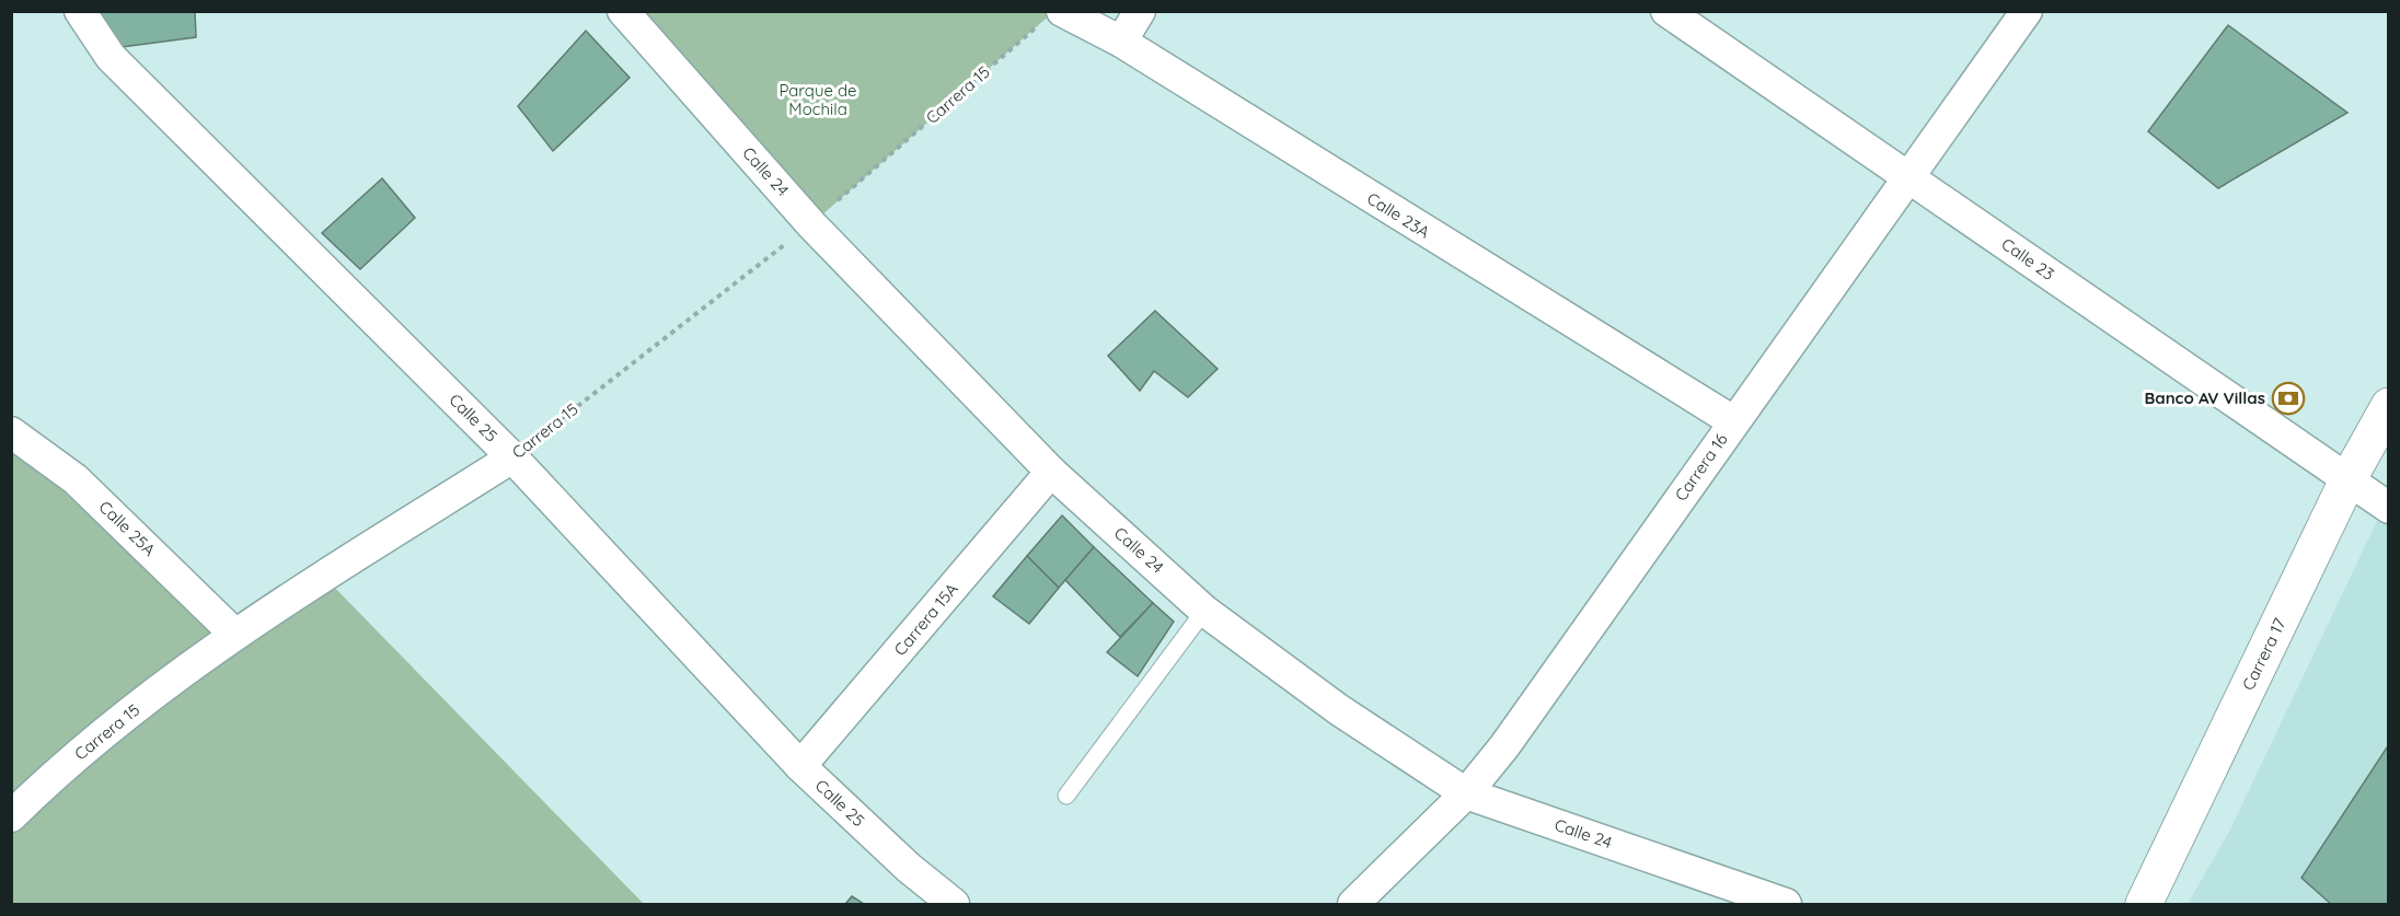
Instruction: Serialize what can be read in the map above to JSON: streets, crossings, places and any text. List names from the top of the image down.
{
  "streets": {
    "main road": ["Carrera 17"],
    "street": [
      "Carrera 15",
      "Calle 24",
      "Calle 23A",
      "Calle 23",
      "Calle 25",
      "Carrera 16",
      "Calle 25A",
      "Carrera 15A"
    ]
  },
  "crossings": [
    ["Carrera 15", "Calle 24"],
    ["Carrera 15", "Calle 23A"],
    ["Carrera 15", "Calle 25"],
    ["Carrera 15", "Calle 25A"],
    ["Calle 24", "Carrera 16"],
    ["Calle 24", "Carrera 15A"],
    ["Calle 23A", "Carrera 16"],
    ["Calle 23", "Carrera 16"],
    ["Calle 23", "Carrera 17"],
    ["Calle 25", "Carrera 15A"]
  ],
  "parks": ["Parque de Mochila"],
  "places": {
    "bank": ["Banco AV Villas"]
  }
}
